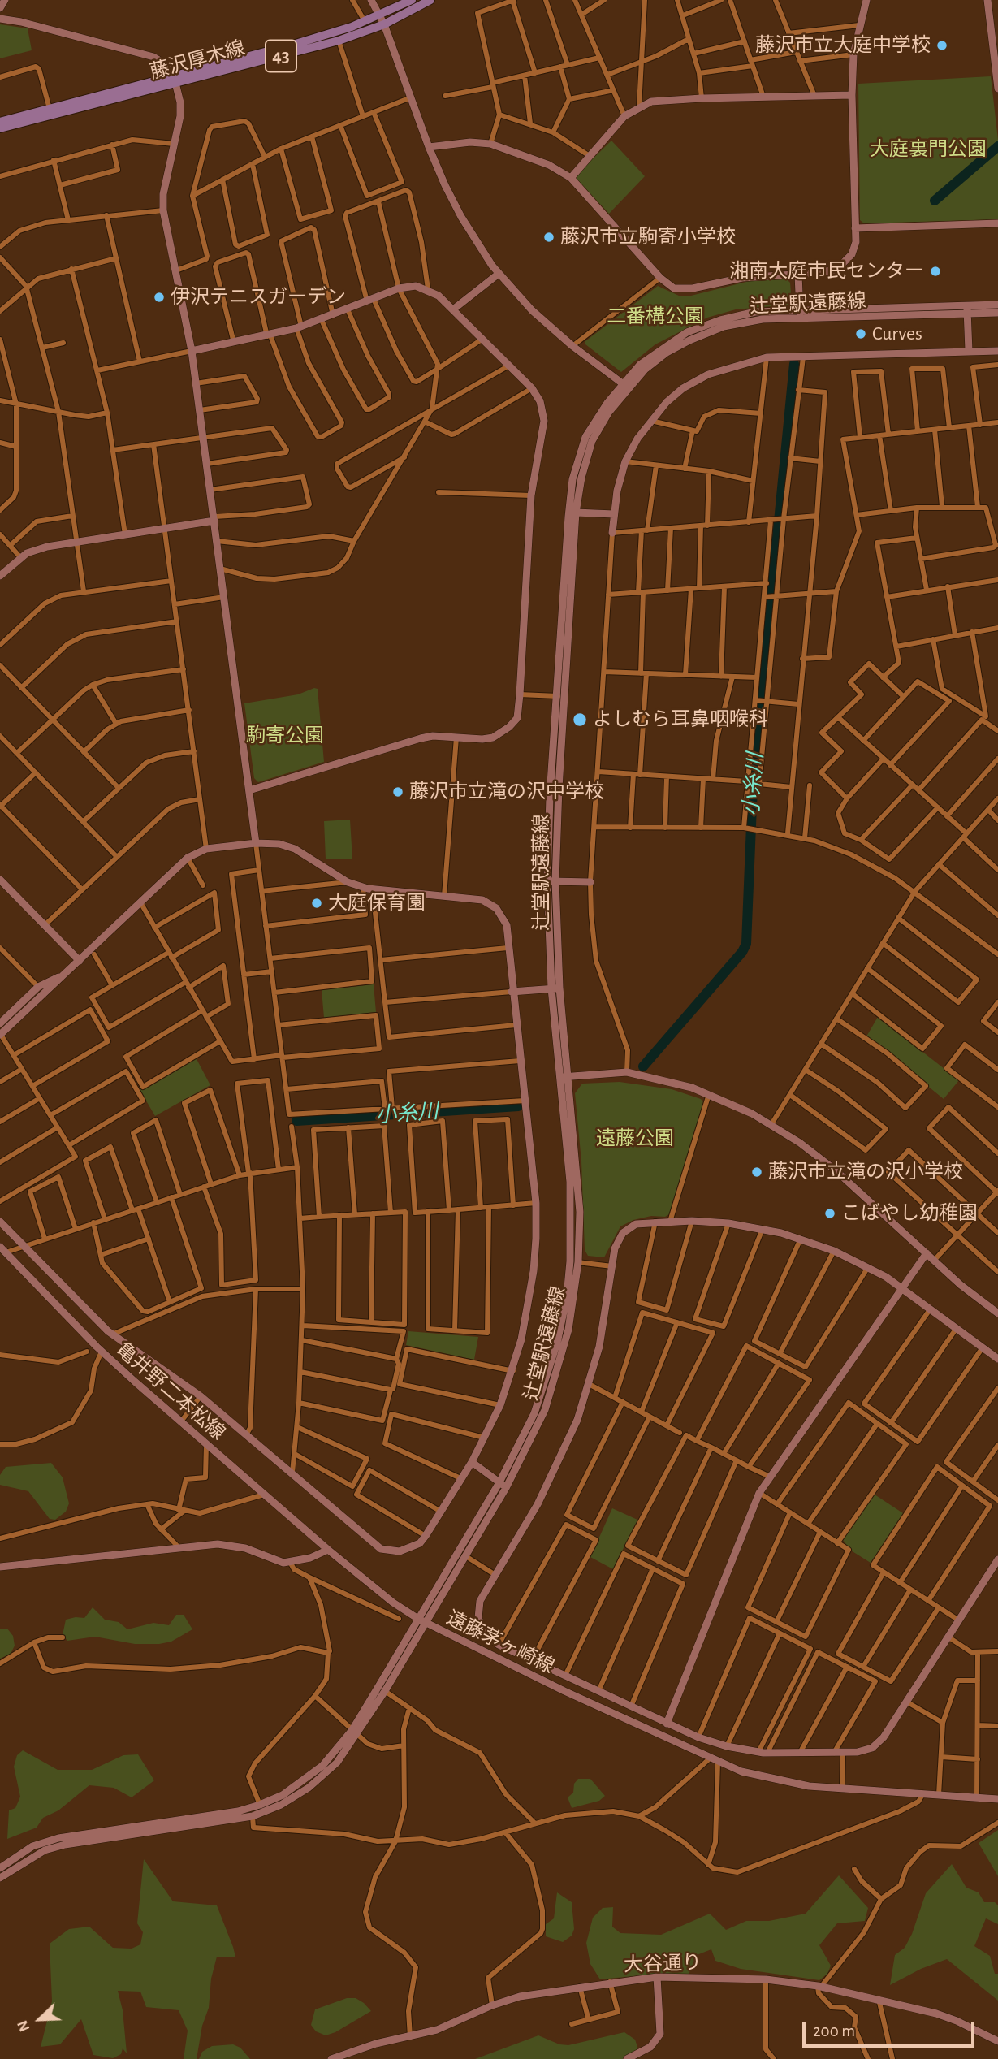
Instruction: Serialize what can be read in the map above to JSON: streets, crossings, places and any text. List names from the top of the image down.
{
  "streets": {
    "main road": ["43", "藤沢厚木線"],
    "street": [
      "辻堂駅遠藤線",
      "亀井野二本松線",
      "遠藤茅ヶ崎線",
      "大谷通り"
    ]
  },
  "crossings": [
    ["辻堂駅遠藤線", "遠藤茅ヶ崎線"],
    ["亀井野二本松線", "遠藤茅ヶ崎線"]
  ],
  "water": ["小糸川"],
  "parks": [
    "大庭裏門公園",
    "二番構公園",
    "駒寄公園",
    "遠藤公園"
  ],
  "places": [
    "藤沢市立大庭中学校",
    "藤沢市立駒寄小学校",
    "湘南大庭市民センター",
    "伊沢テニスガーデン",
    "Curves",
    "よしむら耳鼻咽喉科",
    "藤沢市立滝の沢中学校",
    "大庭保育園",
    "藤沢市立滝の沢小学校",
    "こばやし幼稚園"
  ],
  "scale_bar": "200 m",
  "north": "bottom left"
}
